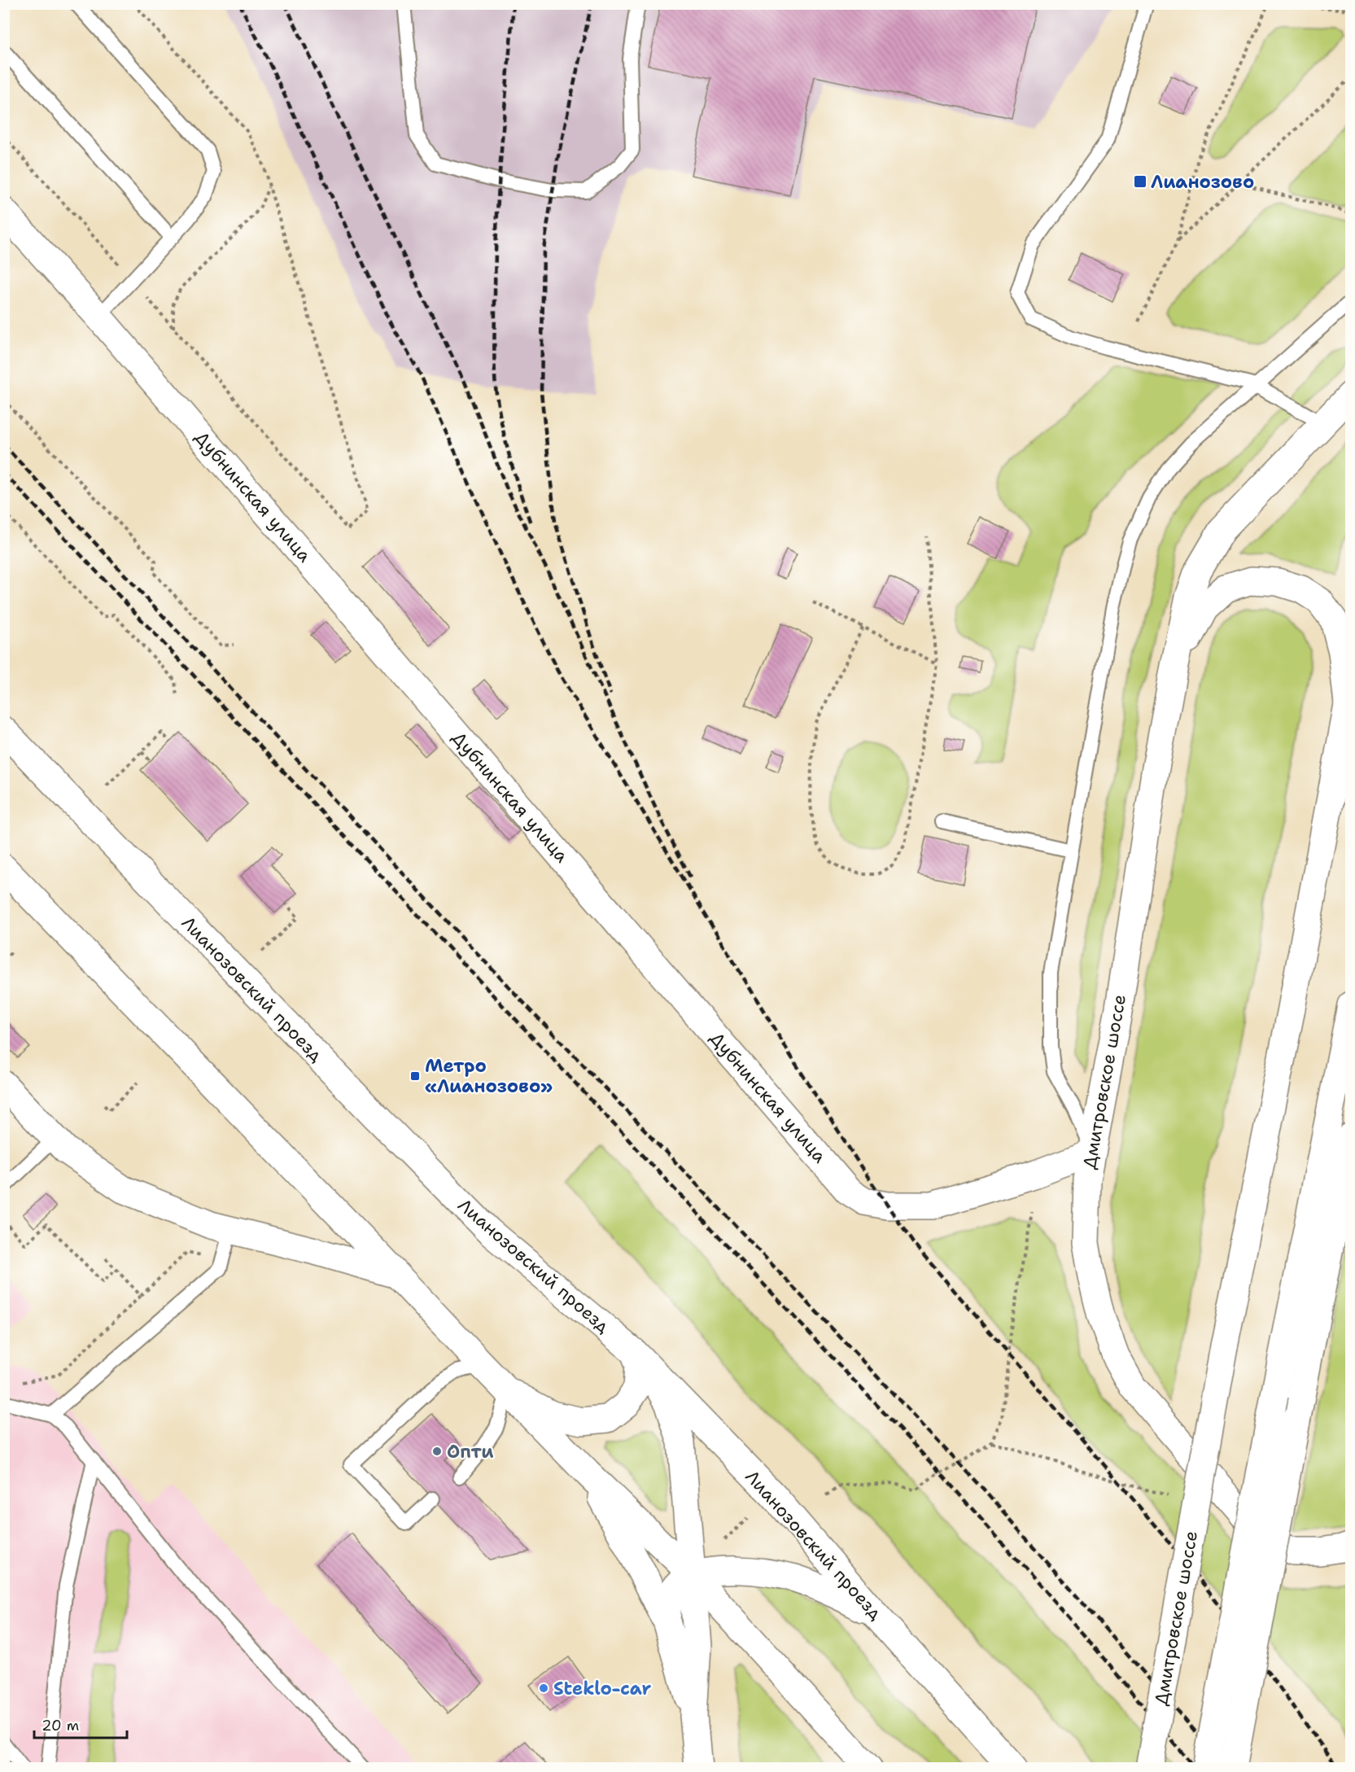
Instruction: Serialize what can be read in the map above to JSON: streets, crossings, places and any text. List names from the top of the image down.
{
  "streets": {
    "main road": ["Дубнинская улица", "Лианозовский проезд", "Дмитровское шоссе"]
  },
  "crossings": [
    ["Дубнинская улица", "Дмитровское шоссе"]
  ],
  "places": {
    "transit": ["Лианозово", "Метро «Лианозово»"],
    "other": ["Опти", "Steklo-car"]
  },
  "scale_bar": "20 m"
}
